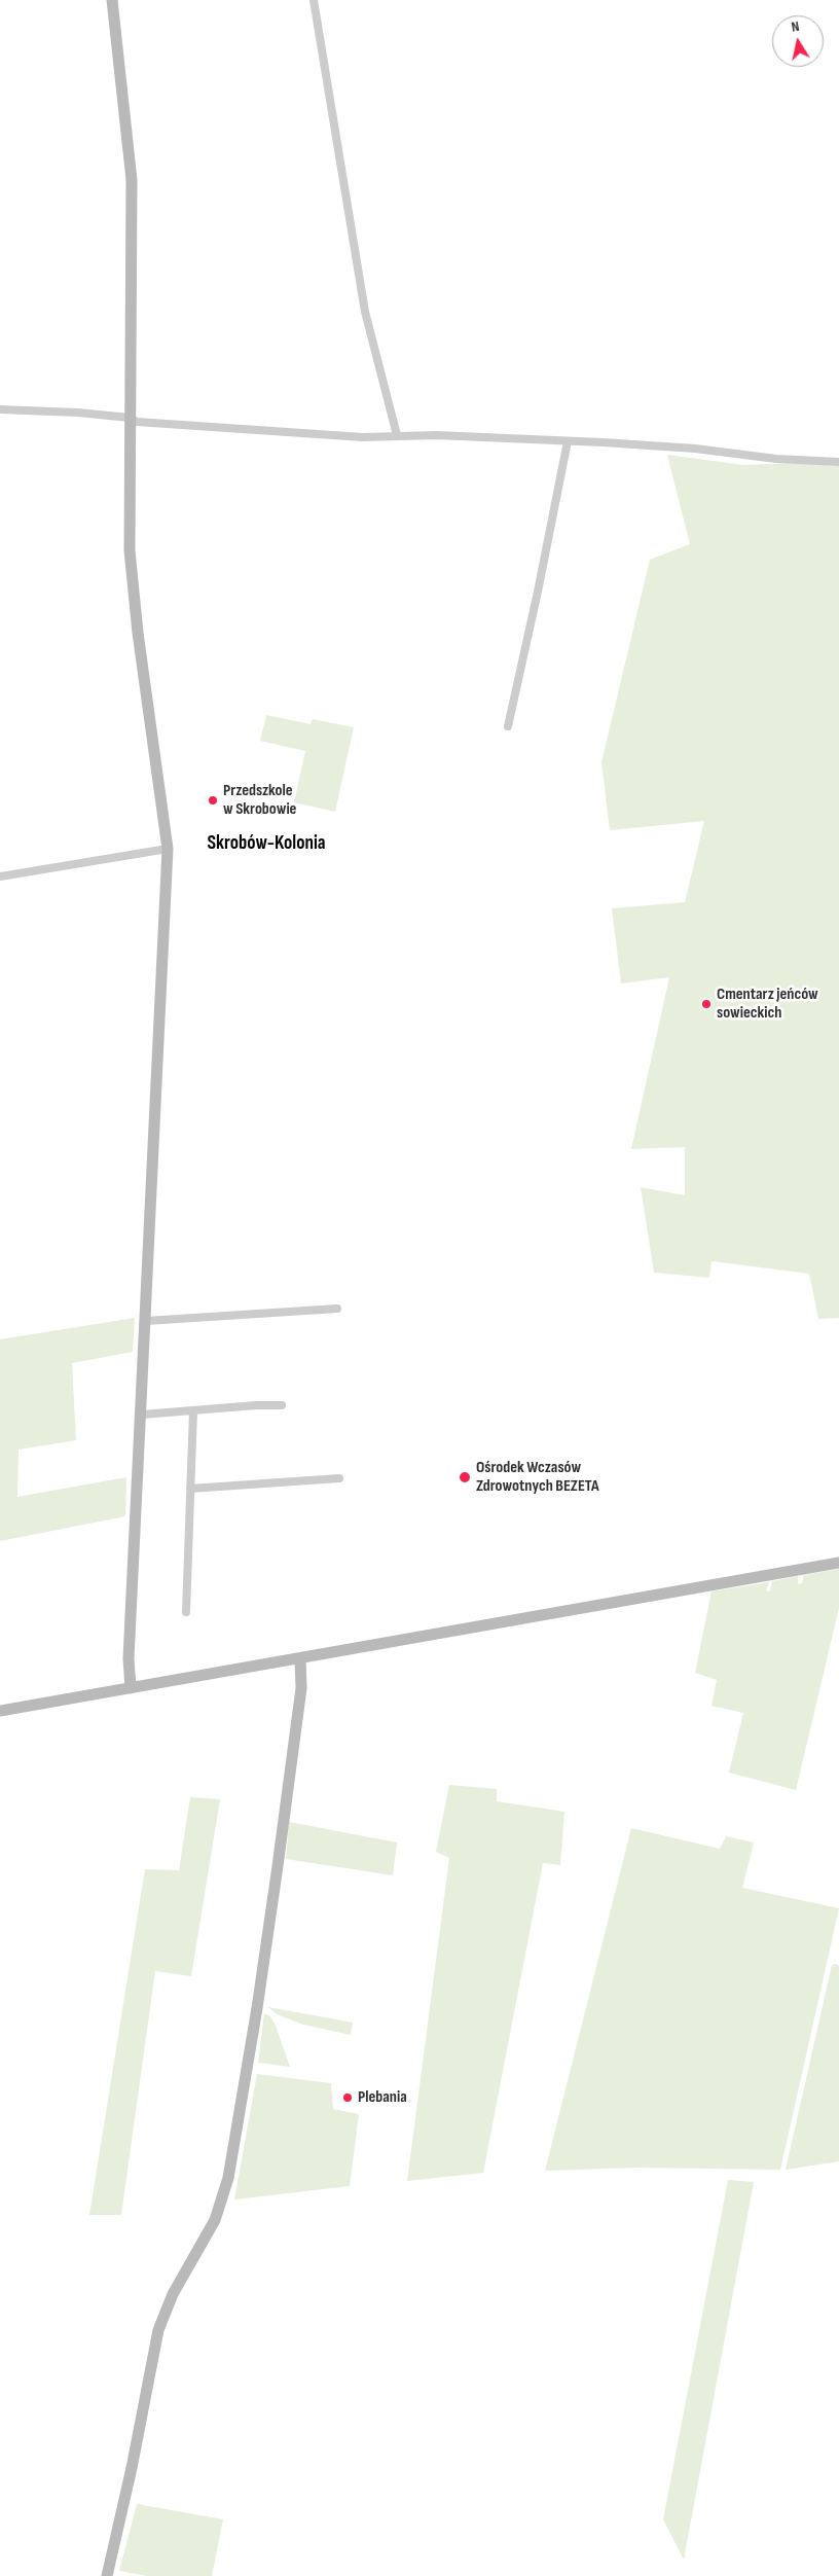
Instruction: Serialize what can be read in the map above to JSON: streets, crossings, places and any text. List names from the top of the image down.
{
  "districts": ["Skrobów-Kolonia"],
  "places": [
    "Przedszkole w Skrobowie",
    "Cmentarz jeńców sowieckich",
    "Ośrodek Wczasów Zdrowotnych BEZETA",
    "Plebania"
  ],
  "north": "top"
}
